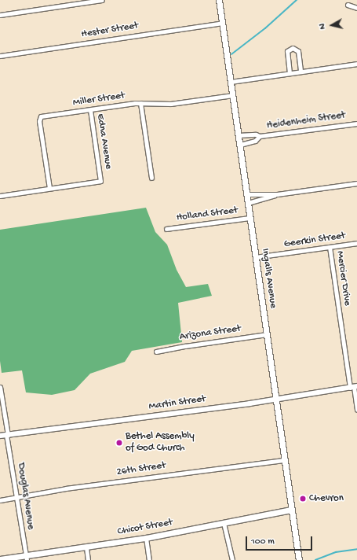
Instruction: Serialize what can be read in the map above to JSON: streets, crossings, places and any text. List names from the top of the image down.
{
  "streets": {
    "main road": ["Ingalls Avenue", "Chicot Street"],
    "street": [
      "Hester Street",
      "Miller Street",
      "Heidenheim Street",
      "Edna Avenue",
      "Holland Street",
      "Geerkin Street",
      "Mercier Drive",
      "Arizona Street",
      "Martin Street",
      "26th Street",
      "Douglas Avenue"
    ]
  },
  "crossings": [
    ["Hester Street", "Ingalls Avenue"],
    ["Miller Street", "Edna Avenue"],
    ["Miller Street", "Ingalls Avenue"],
    ["Heidenheim Street", "Ingalls Avenue"],
    ["Holland Street", "Ingalls Avenue"],
    ["Geerkin Street", "Ingalls Avenue"],
    ["Geerkin Street", "Mercier Drive"],
    ["Ingalls Avenue", "Arizona Street"],
    ["Ingalls Avenue", "Martin Street"],
    ["Ingalls Avenue", "26th Street"],
    ["Ingalls Avenue", "Chicot Street"],
    ["Mercier Drive", "Martin Street"],
    ["Martin Street", "Douglas Avenue"],
    ["26th Street", "Douglas Avenue"],
    ["Douglas Avenue", "Chicot Street"]
  ],
  "places": ["Bethel Assembly of God Church", "Chevron"],
  "scale_bar": "100 m",
  "north": "left"
}
